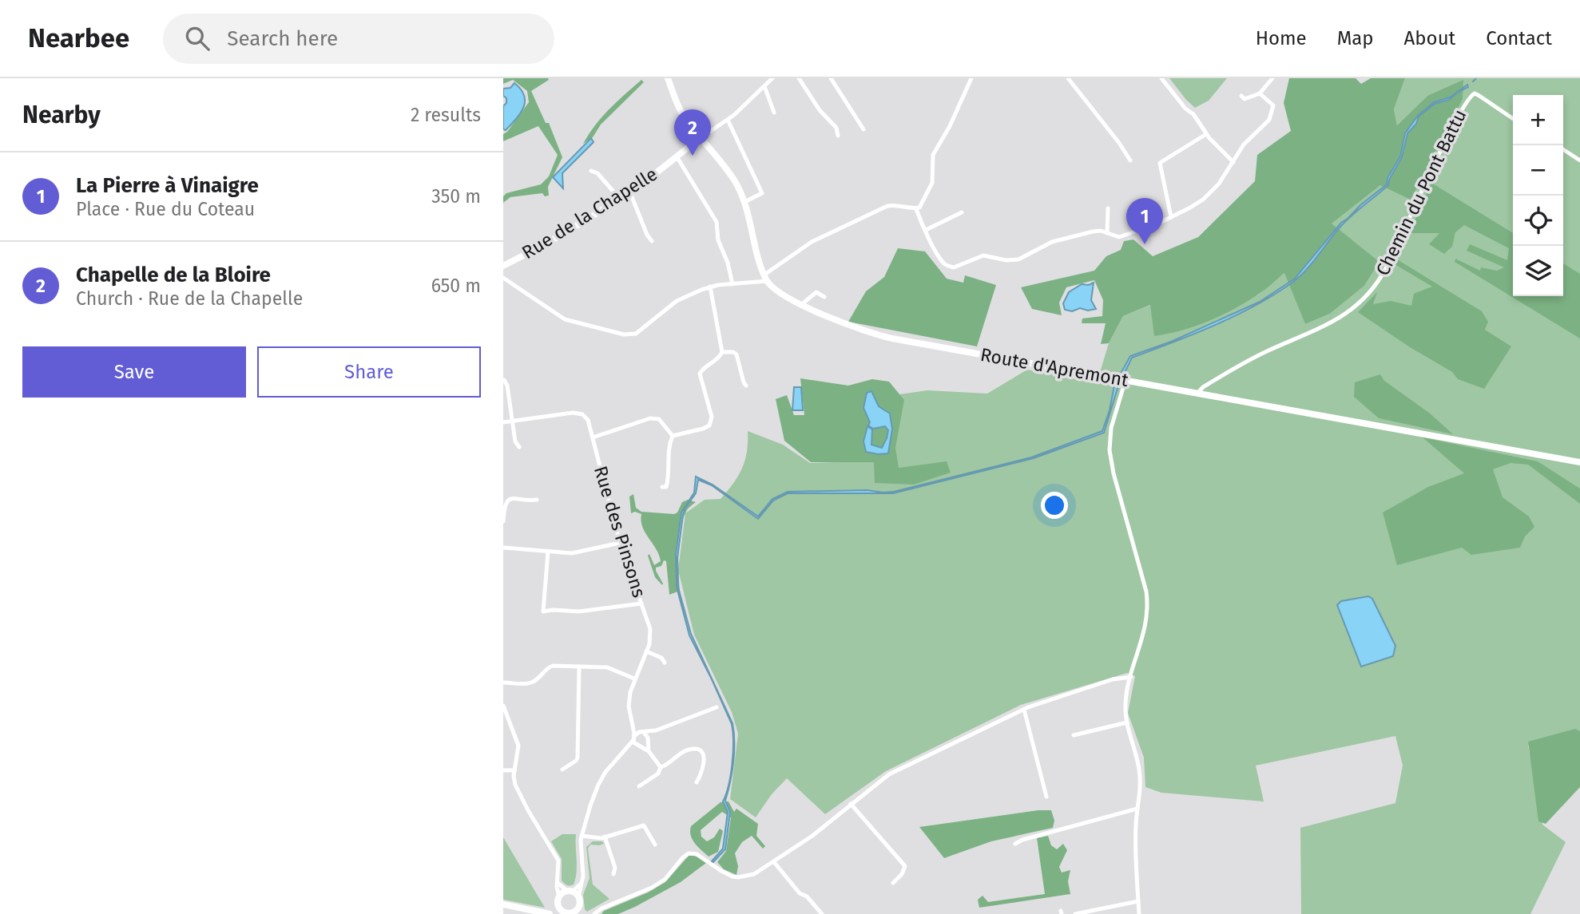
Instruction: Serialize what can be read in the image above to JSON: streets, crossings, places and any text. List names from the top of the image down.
{
  "streets": {
    "street": [
      "Chemin du Pont Battu",
      "Rue de la Chapelle",
      "Route d'Apremont",
      "Rue des Pinsons"
    ]
  },
  "crossings": [
    ["Chemin du Pont Battu", "Route d'Apremont"]
  ],
  "page": {
    "header": "Nearbee",
    "search": "Search here",
    "nav": [
      "Home",
      "Map",
      "About",
      "Contact"
    ],
    "heading": ["Nearby", "2 results"],
    "map_buttons": ["+", "−"],
    "pins": ["2", "1"],
    "list": [
      {
        "mark": "1",
        "name": "La Pierre à Vinaigre",
        "note": "Place · Rue du Coteau",
        "value": "350 m"
      },
      {
        "mark": "2",
        "name": "Chapelle de la Bloire",
        "note": "Church · Rue de la Chapelle",
        "value": "650 m"
      }
    ],
    "buttons": ["Save", "Share"]
  }
}
